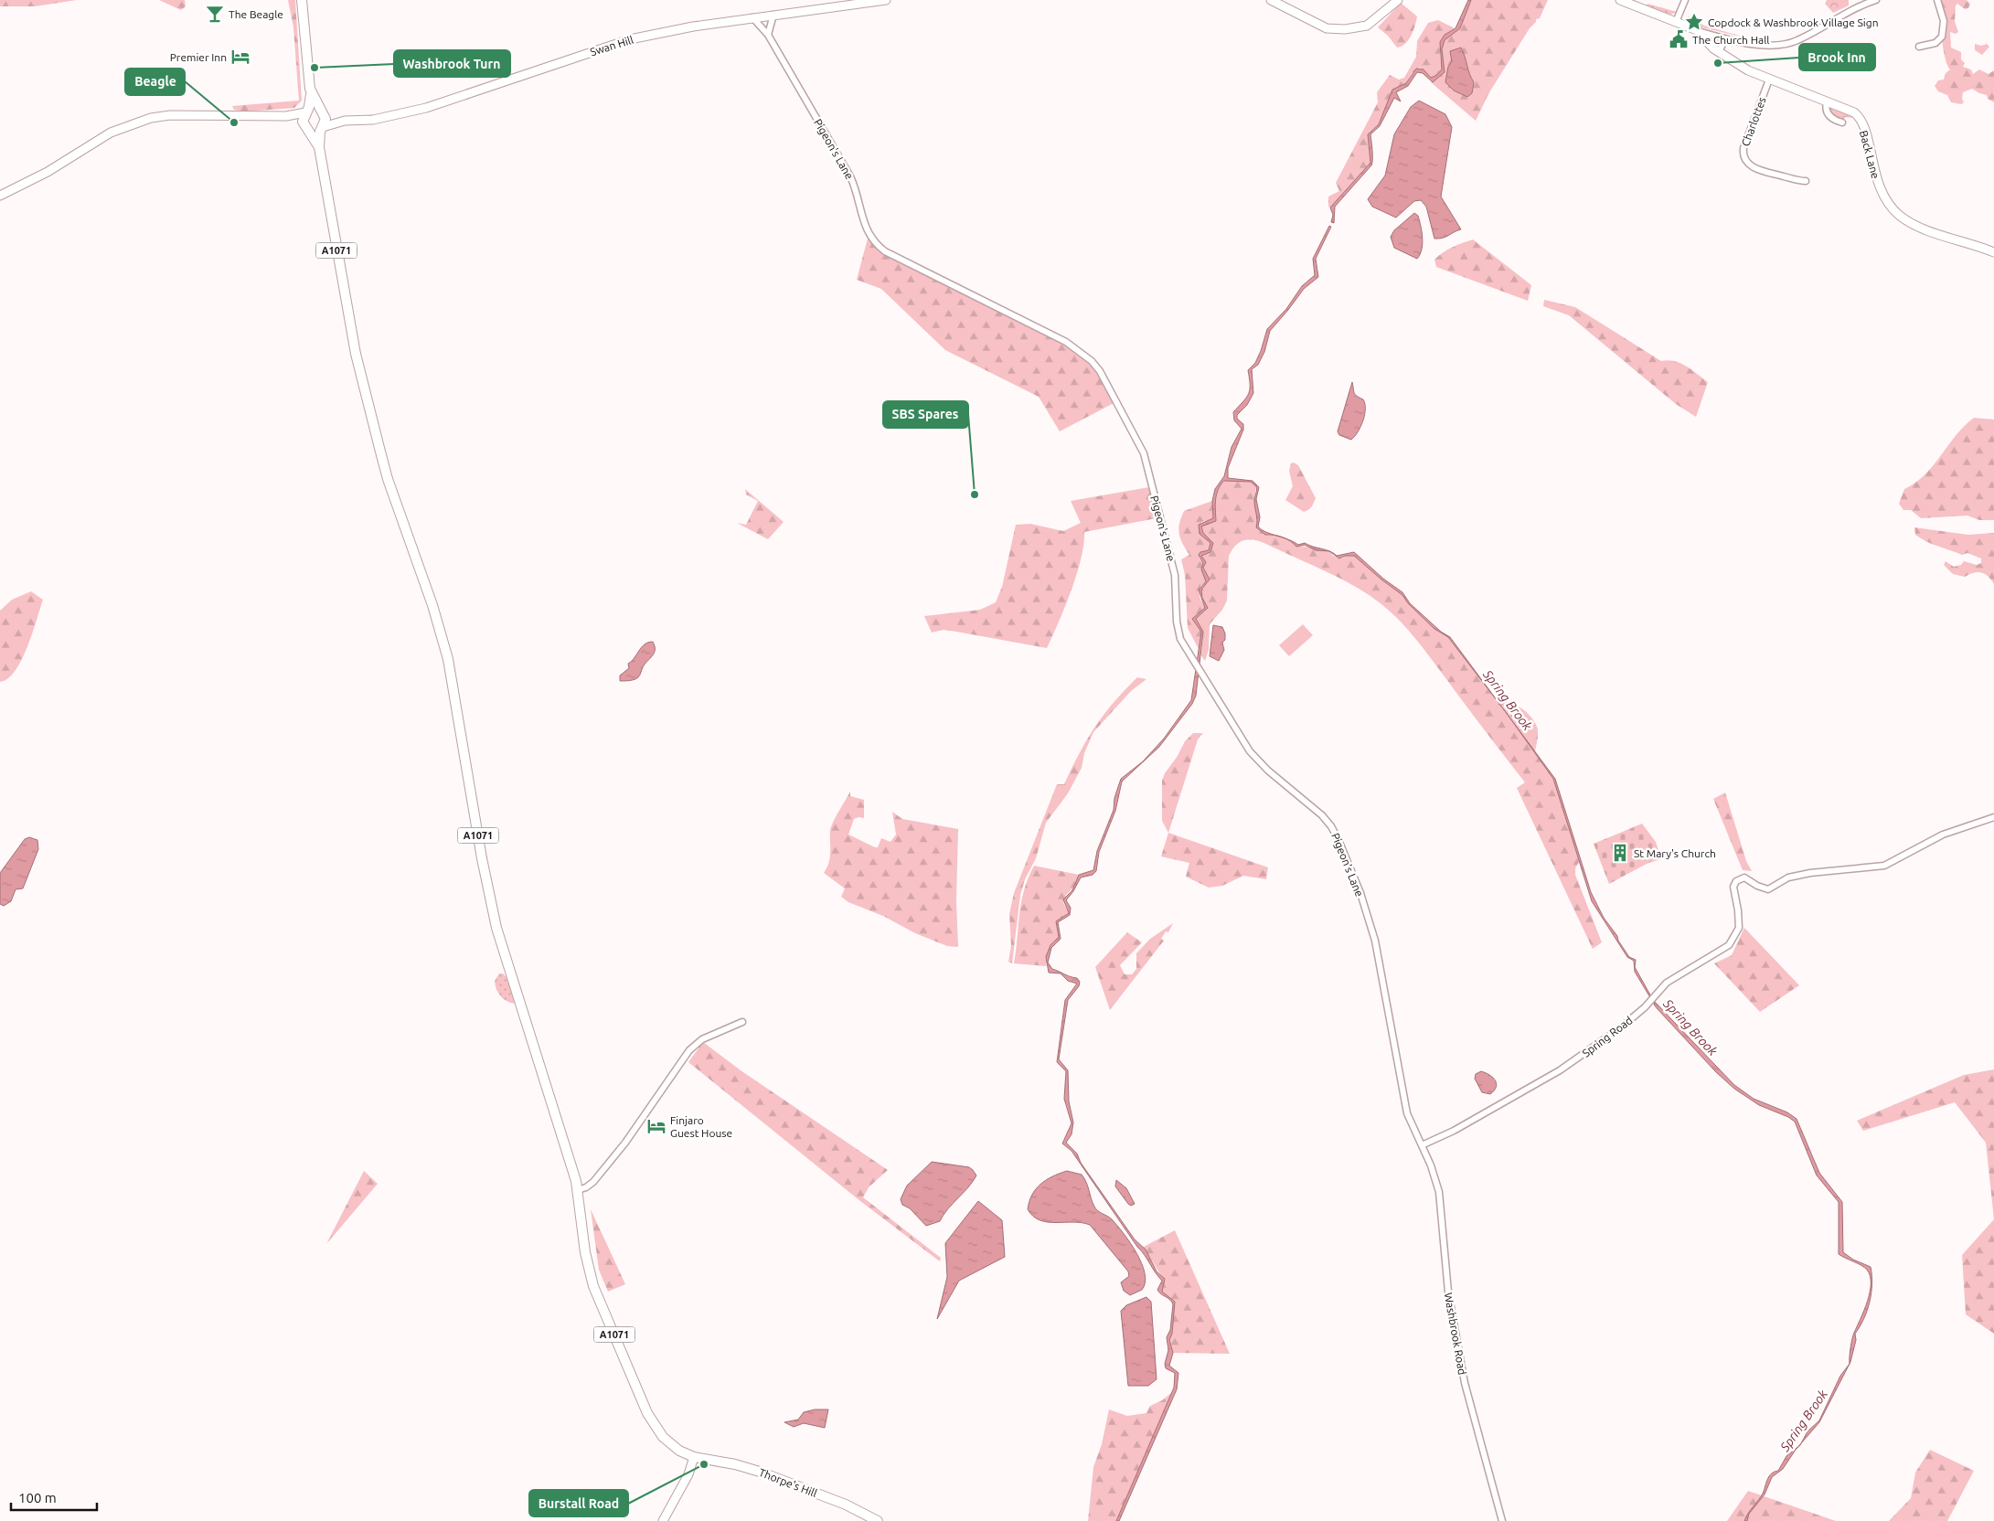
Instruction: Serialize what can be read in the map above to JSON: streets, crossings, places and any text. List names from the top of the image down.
{
  "streets": {
    "main road": ["A1071", "Thorpe's Hill"],
    "street": [
      "Swan Hill",
      "Charlottes",
      "Pigeon's Lane",
      "Back Lane",
      "Spring Road",
      "Washbrook Road"
    ]
  },
  "crossings": [
    ["Swan Hill", "Pigeon's Lane"],
    ["Swan Hill", "A1071"],
    ["Charlottes", "Back Lane"],
    ["Pigeon's Lane", "Spring Road"],
    ["Pigeon's Lane", "Washbrook Road"],
    ["A1071", "Thorpe's Hill"],
    ["Spring Road", "Washbrook Road"]
  ],
  "water": ["Spring Brook"],
  "places": {
    "bar": ["The Beagle"],
    "place": ["Copdock & Washbrook Village Sign"],
    "public building": ["The Church Hall"],
    "hotel": ["Premier Inn", "Finjaro Guest House"],
    "other": [
      "Brook Inn",
      "Washbrook Turn",
      "Beagle",
      "SBS Spares",
      "Burstall Road"
    ],
    "building": ["St Mary's Church"]
  },
  "scale_bar": "100 m"
}
